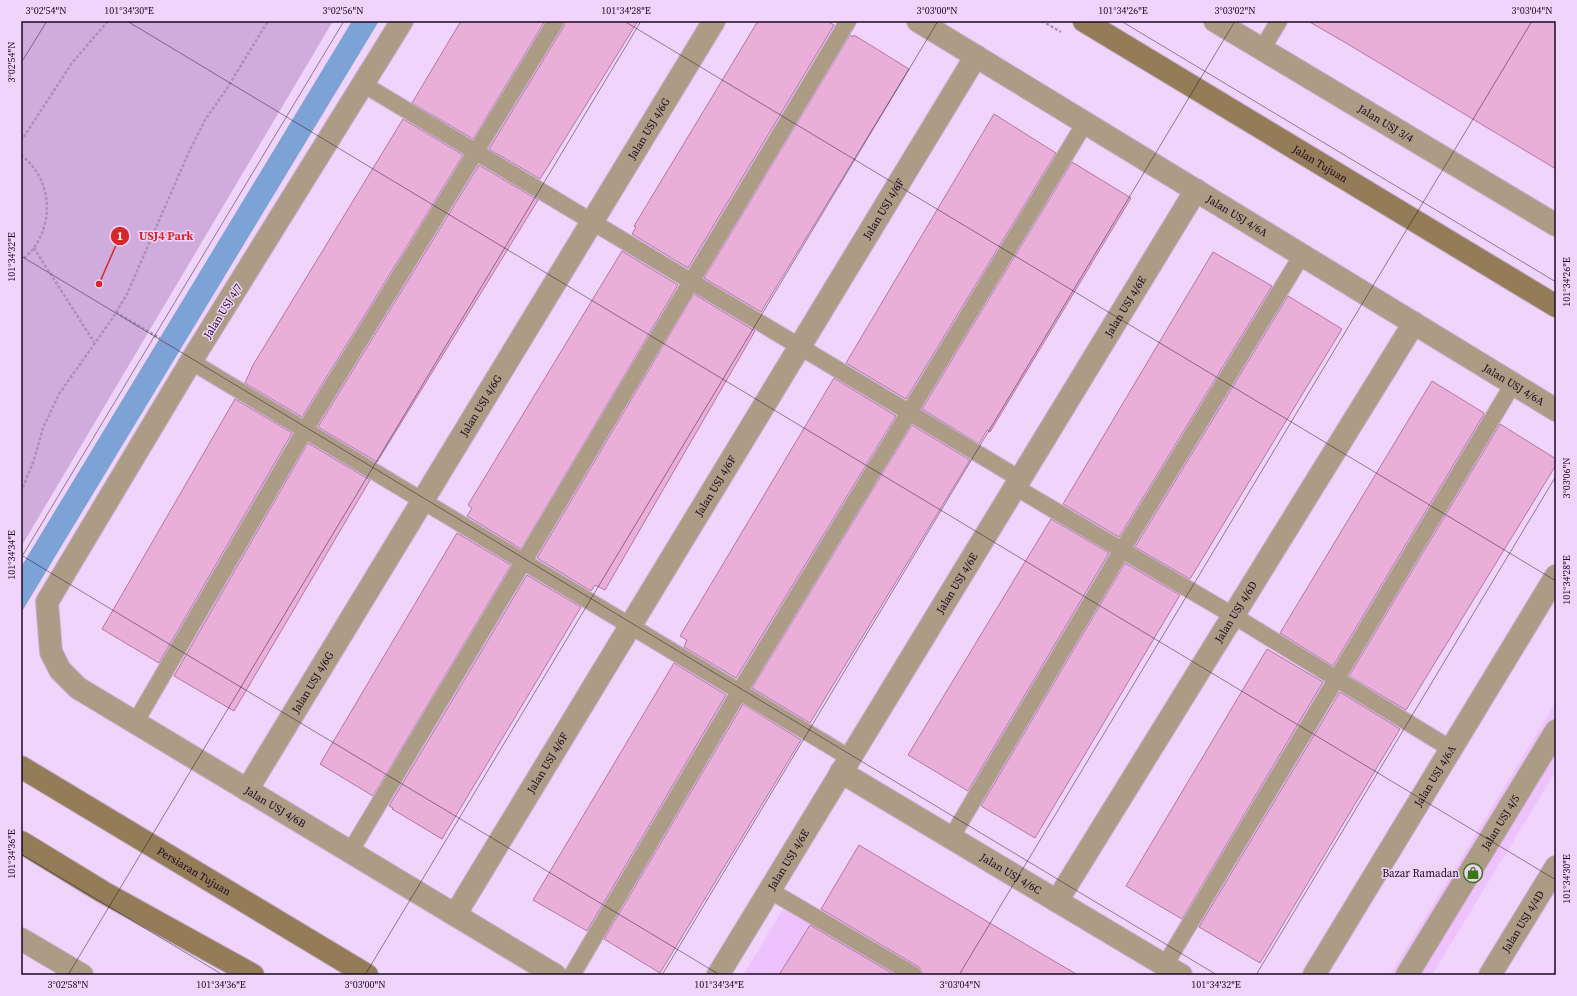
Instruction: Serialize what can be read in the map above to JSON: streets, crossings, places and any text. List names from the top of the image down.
{
  "streets": {
    "main road": ["Jalan Tujuan", "Persiaran Tujuan"],
    "street": [
      "Jalan USJ 3/4",
      "Jalan USJ 4/6G",
      "Jalan USJ 4/6F",
      "Jalan USJ 4/6A",
      "Jalan USJ 4/6E",
      "Jalan USJ 4/7",
      "Jalan USJ 4/6D",
      "Jalan USJ 4/6B",
      "Jalan USJ 4/5",
      "Jalan USJ 4/6C",
      "Jalan USJ 4/4D"
    ]
  },
  "crossings": [
    ["Jalan USJ 4/6G", "Jalan USJ 4/6B"],
    ["Jalan USJ 4/6F", "Jalan USJ 4/6A"],
    ["Jalan USJ 4/6F", "Jalan USJ 4/6B"],
    ["Jalan USJ 4/6A", "Jalan USJ 4/6E"],
    ["Jalan USJ 4/6A", "Jalan USJ 4/6D"],
    ["Jalan USJ 4/6E", "Jalan USJ 4/6C"],
    ["Jalan USJ 4/7", "Jalan USJ 4/6B"],
    ["Jalan USJ 4/6D", "Jalan USJ 4/6C"]
  ],
  "places": {
    "other": ["USJ4 Park"],
    "shop": ["Bazar Ramadan"]
  },
  "coordinates": [
    "3°02'54\"N",
    "101°34'30\"E",
    "3°02'56\"N",
    "101°34'28\"E",
    "3°03'00\"N",
    "101°34'26\"E",
    "3°03'02\"N",
    "3°03'04\"N",
    "101°34'32\"E",
    "3°03'06\"N",
    "101°34'34\"E",
    "101°34'36\"E",
    "3°02'58\"N"
  ]
}
